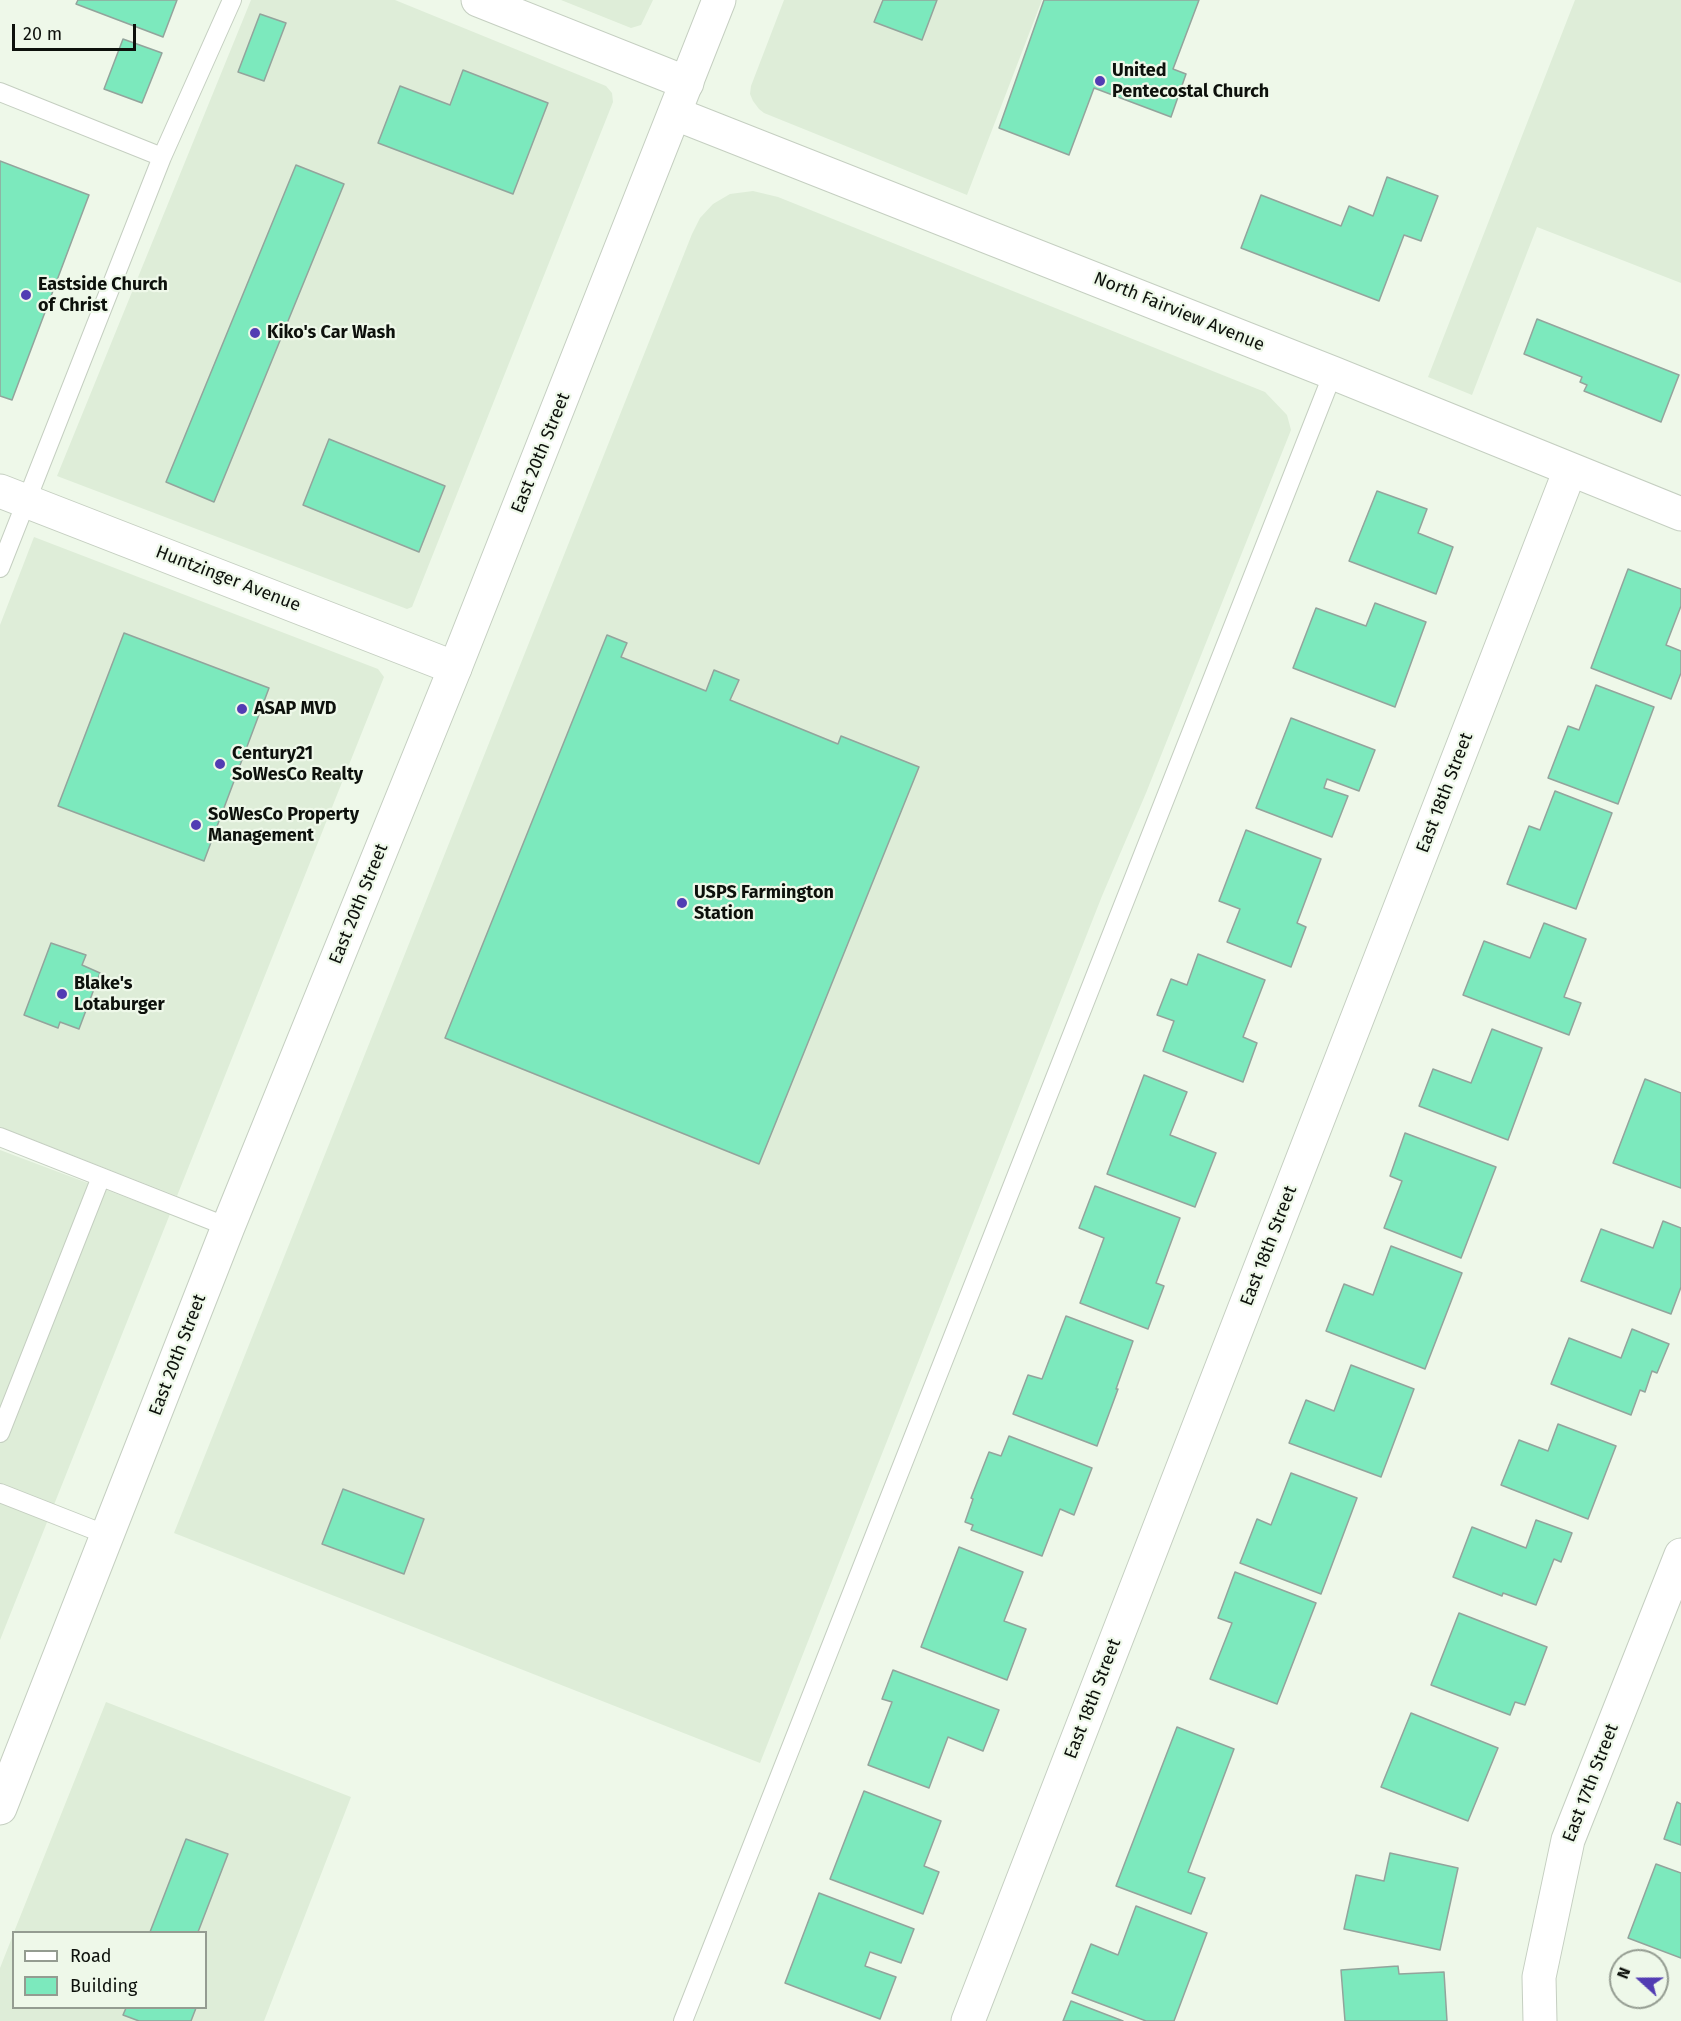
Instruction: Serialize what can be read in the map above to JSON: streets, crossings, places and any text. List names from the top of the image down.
{
  "streets": {
    "street": [
      "North Fairview Avenue",
      "East 20th Street",
      "Huntzinger Avenue",
      "East 18th Street",
      "East 17th Street"
    ]
  },
  "crossings": [
    ["North Fairview Avenue", "East 20th Street"],
    ["North Fairview Avenue", "East 18th Street"],
    ["East 20th Street", "Huntzinger Avenue"]
  ],
  "places": [
    "United Pentecostal Church",
    "Eastside Church of Christ",
    "Kiko's Car Wash",
    "ASAP MVD",
    "Century21 SoWesCo Realty",
    "SoWesCo Property Management",
    "USPS Farmington Station",
    "Blake's Lotaburger"
  ],
  "legend": ["Road", "Building"],
  "scale_bar": "20 m",
  "north": "left"
}
